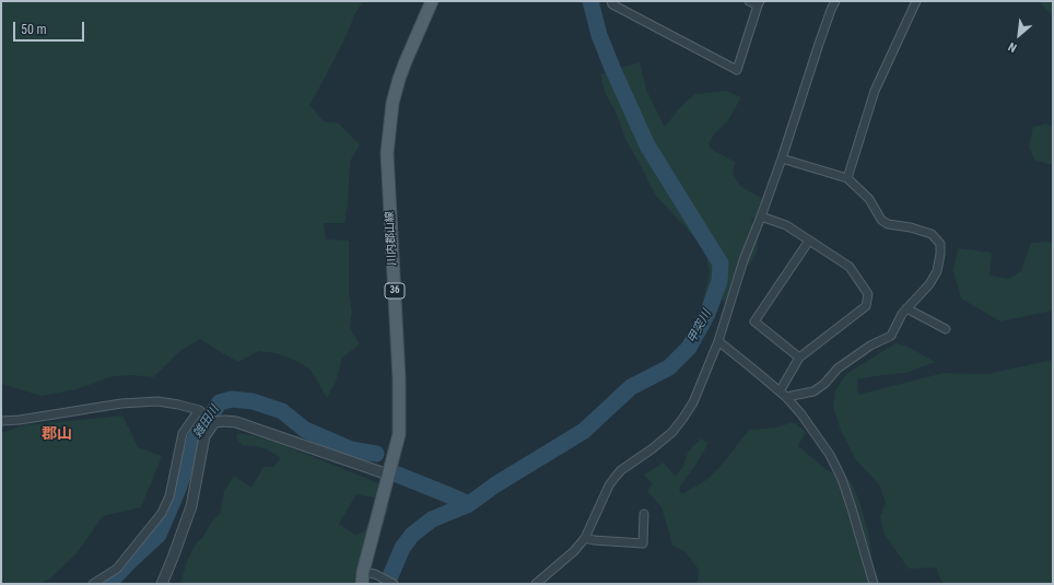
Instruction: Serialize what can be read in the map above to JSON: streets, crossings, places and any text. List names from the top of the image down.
{
  "streets": {
    "main road": ["川内郡山線", "36"]
  },
  "districts": ["郡山"],
  "water": ["甲突川", "雑田川"],
  "scale_bar": "50 m",
  "north": "bottom left"
}
